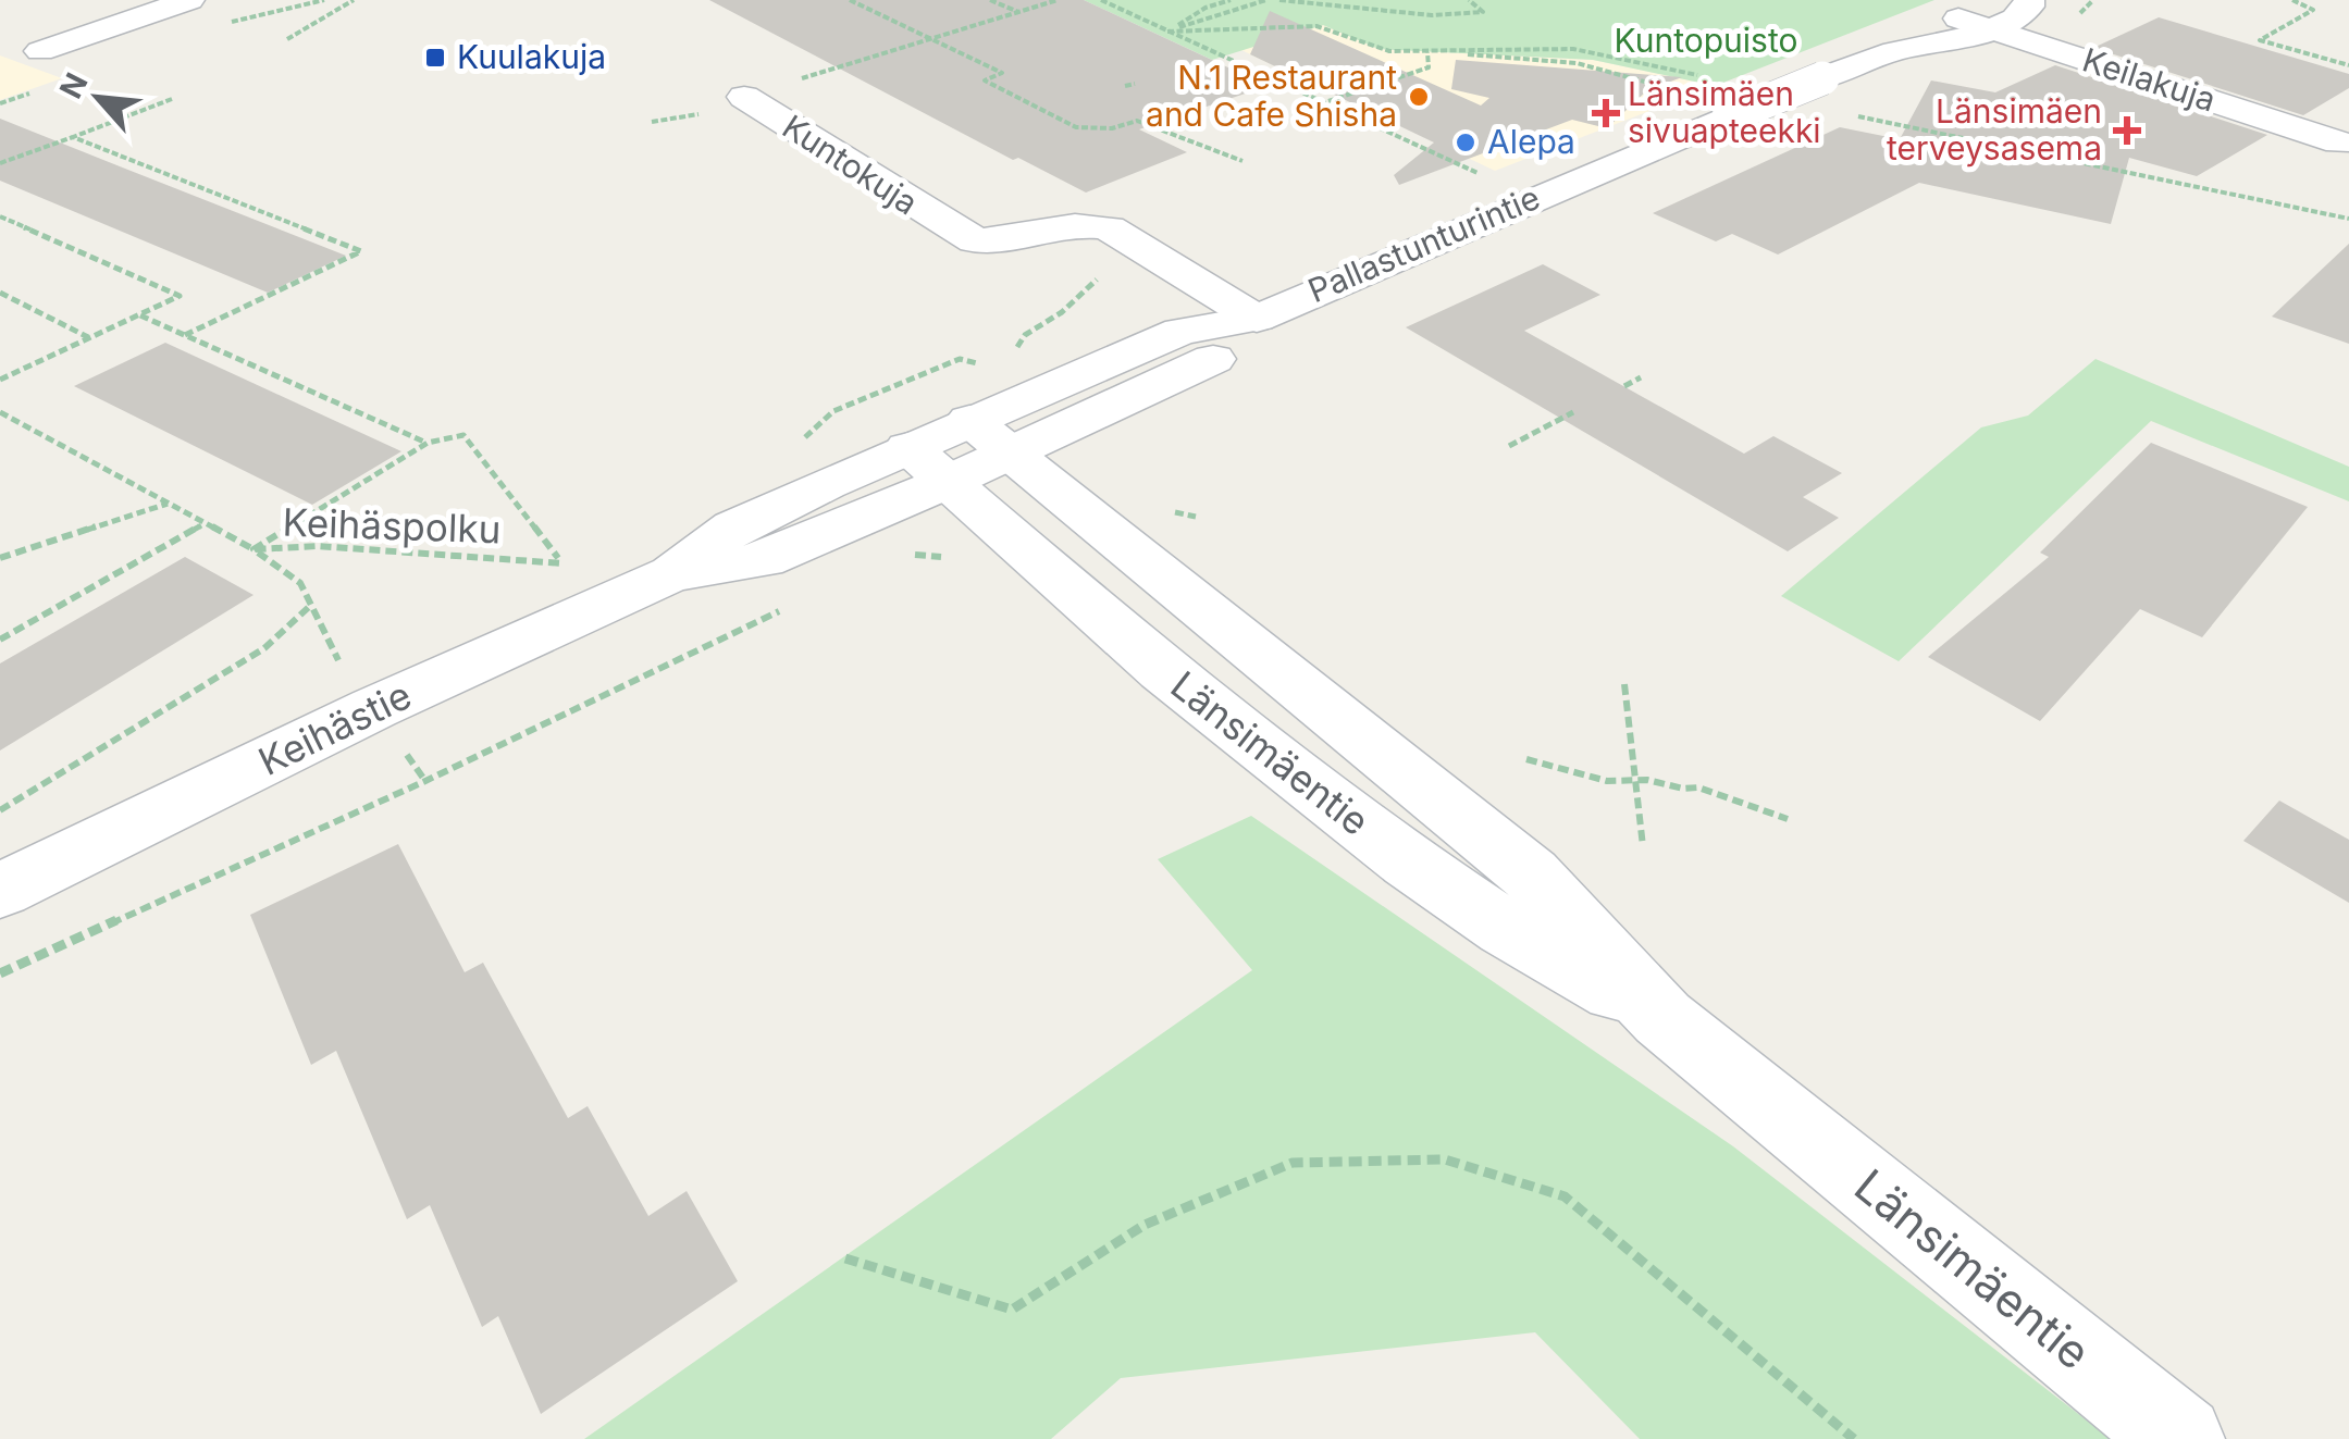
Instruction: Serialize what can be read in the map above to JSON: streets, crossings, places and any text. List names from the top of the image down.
{
  "streets": {
    "street": [
      "Keilakuja",
      "Kuntokuja",
      "Pallastunturintie",
      "Keihästie",
      "Länsimäentie"
    ],
    "path": ["Keihäspolku"]
  },
  "crossings": [
    ["Keilakuja", "Pallastunturintie"],
    ["Kuntokuja", "Pallastunturintie"],
    ["Pallastunturintie", "Keihästie"],
    ["Pallastunturintie", "Länsimäentie"],
    ["Keihästie", "Länsimäentie"]
  ],
  "parks": ["Kuntopuisto"],
  "places": {
    "transit": ["Kuulakuja"],
    "other": ["N.1 Restaurant and Cafe Shisha", "Alepa"],
    "health": ["Länsimäen sivuapteekki", "Länsimäen terveysasema"]
  },
  "north": "top left"
}
